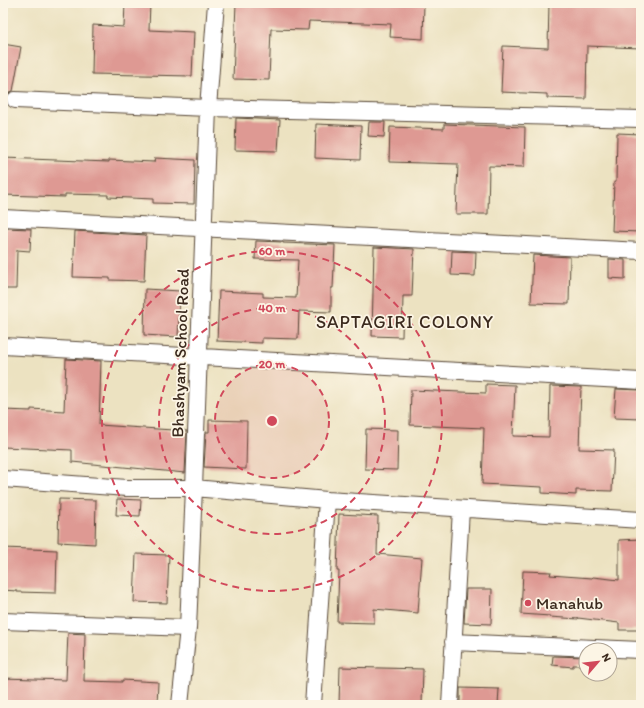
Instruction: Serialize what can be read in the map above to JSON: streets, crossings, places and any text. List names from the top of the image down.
{
  "streets": {
    "street": ["Bhashyam School Road"]
  },
  "districts": ["SAPTAGIRI COLONY"],
  "places": ["Manahub"],
  "north": "top right",
  "rings": ["60 m", "40 m", "20 m"]
}
